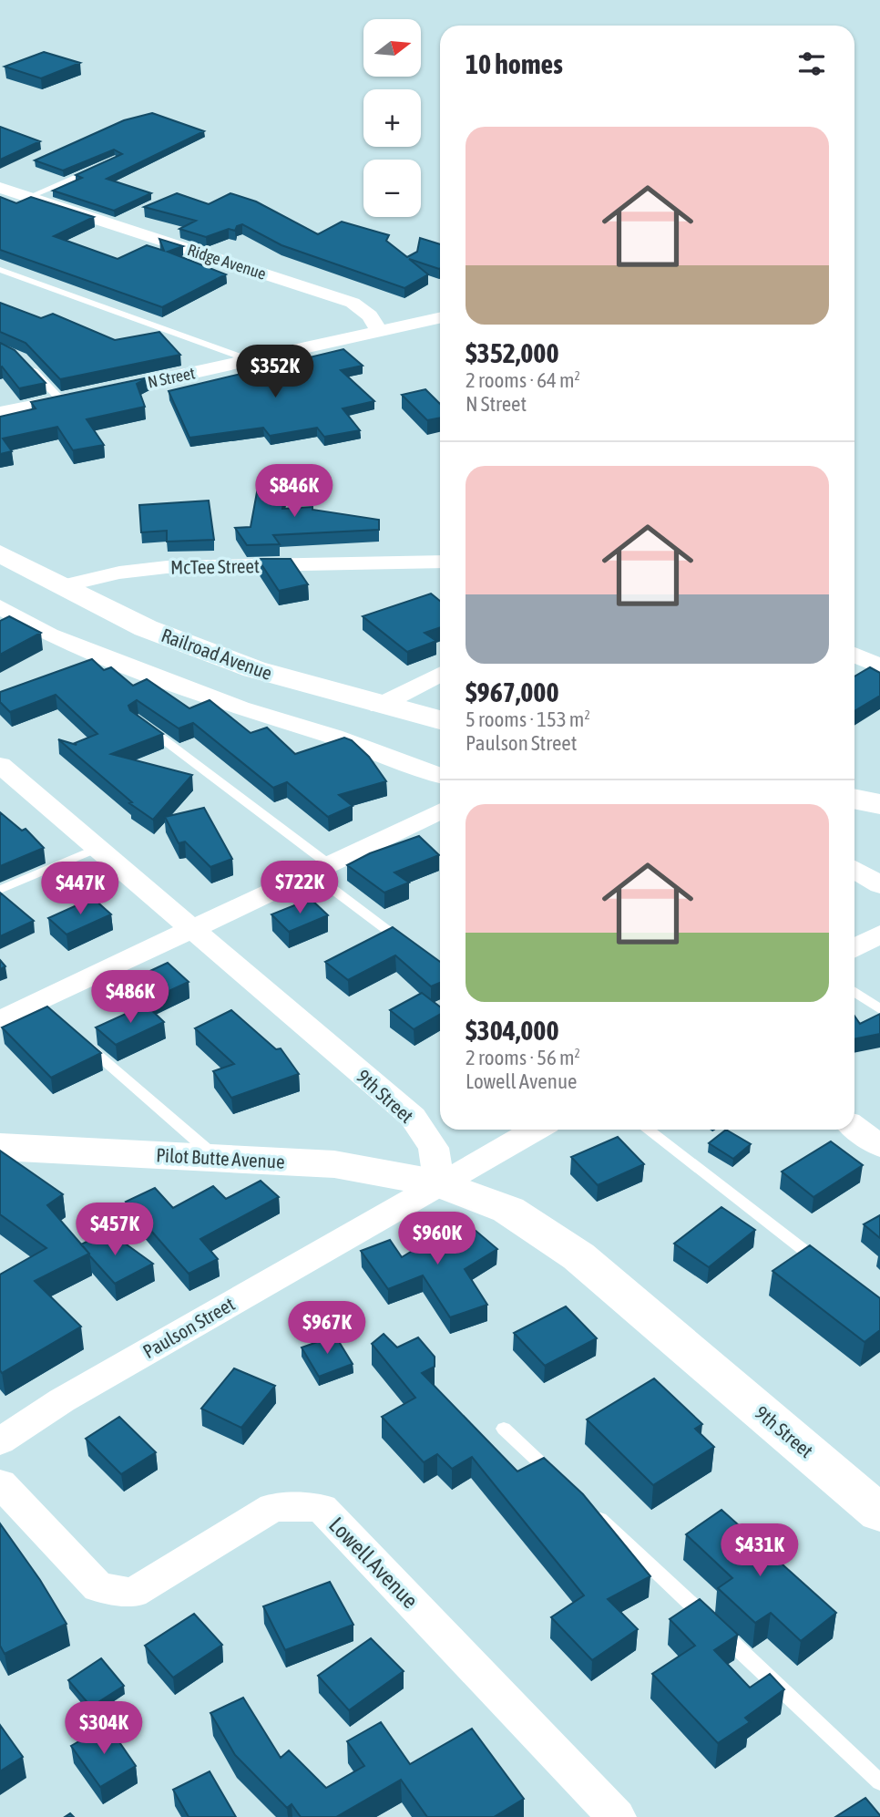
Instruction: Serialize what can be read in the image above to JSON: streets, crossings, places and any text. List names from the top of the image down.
{
  "streets": {
    "main road": ["Railroad Avenue", "9th Street", "Pilot Butte Avenue"],
    "street": [
      "Ridge Avenue",
      "N Street",
      "McTee Street",
      "Paulson Street",
      "Lowell Avenue"
    ]
  },
  "crossings": [
    ["Ridge Avenue", "N Street"],
    ["McTee Street", "Railroad Avenue"],
    ["9th Street", "Pilot Butte Avenue"],
    ["9th Street", "Paulson Street"],
    ["Pilot Butte Avenue", "Paulson Street"]
  ],
  "north": "right",
  "page": {
    "map_buttons": ["+", "−"],
    "heading": "10 homes",
    "list": [
      {
        "name": "$352,000",
        "note": "2 rooms · 64 m² · N Street"
      },
      {
        "name": "$967,000",
        "note": "5 rooms · 153 m² · Paulson Street"
      },
      {
        "name": "$304,000",
        "note": "2 rooms · 56 m² · Lowell Avenue"
      }
    ],
    "price": [
      "$352K",
      "$846K",
      "$722K",
      "$447K",
      "$486K",
      "$457K",
      "$960K",
      "$967K",
      "$431K",
      "$304K"
    ]
  }
}
